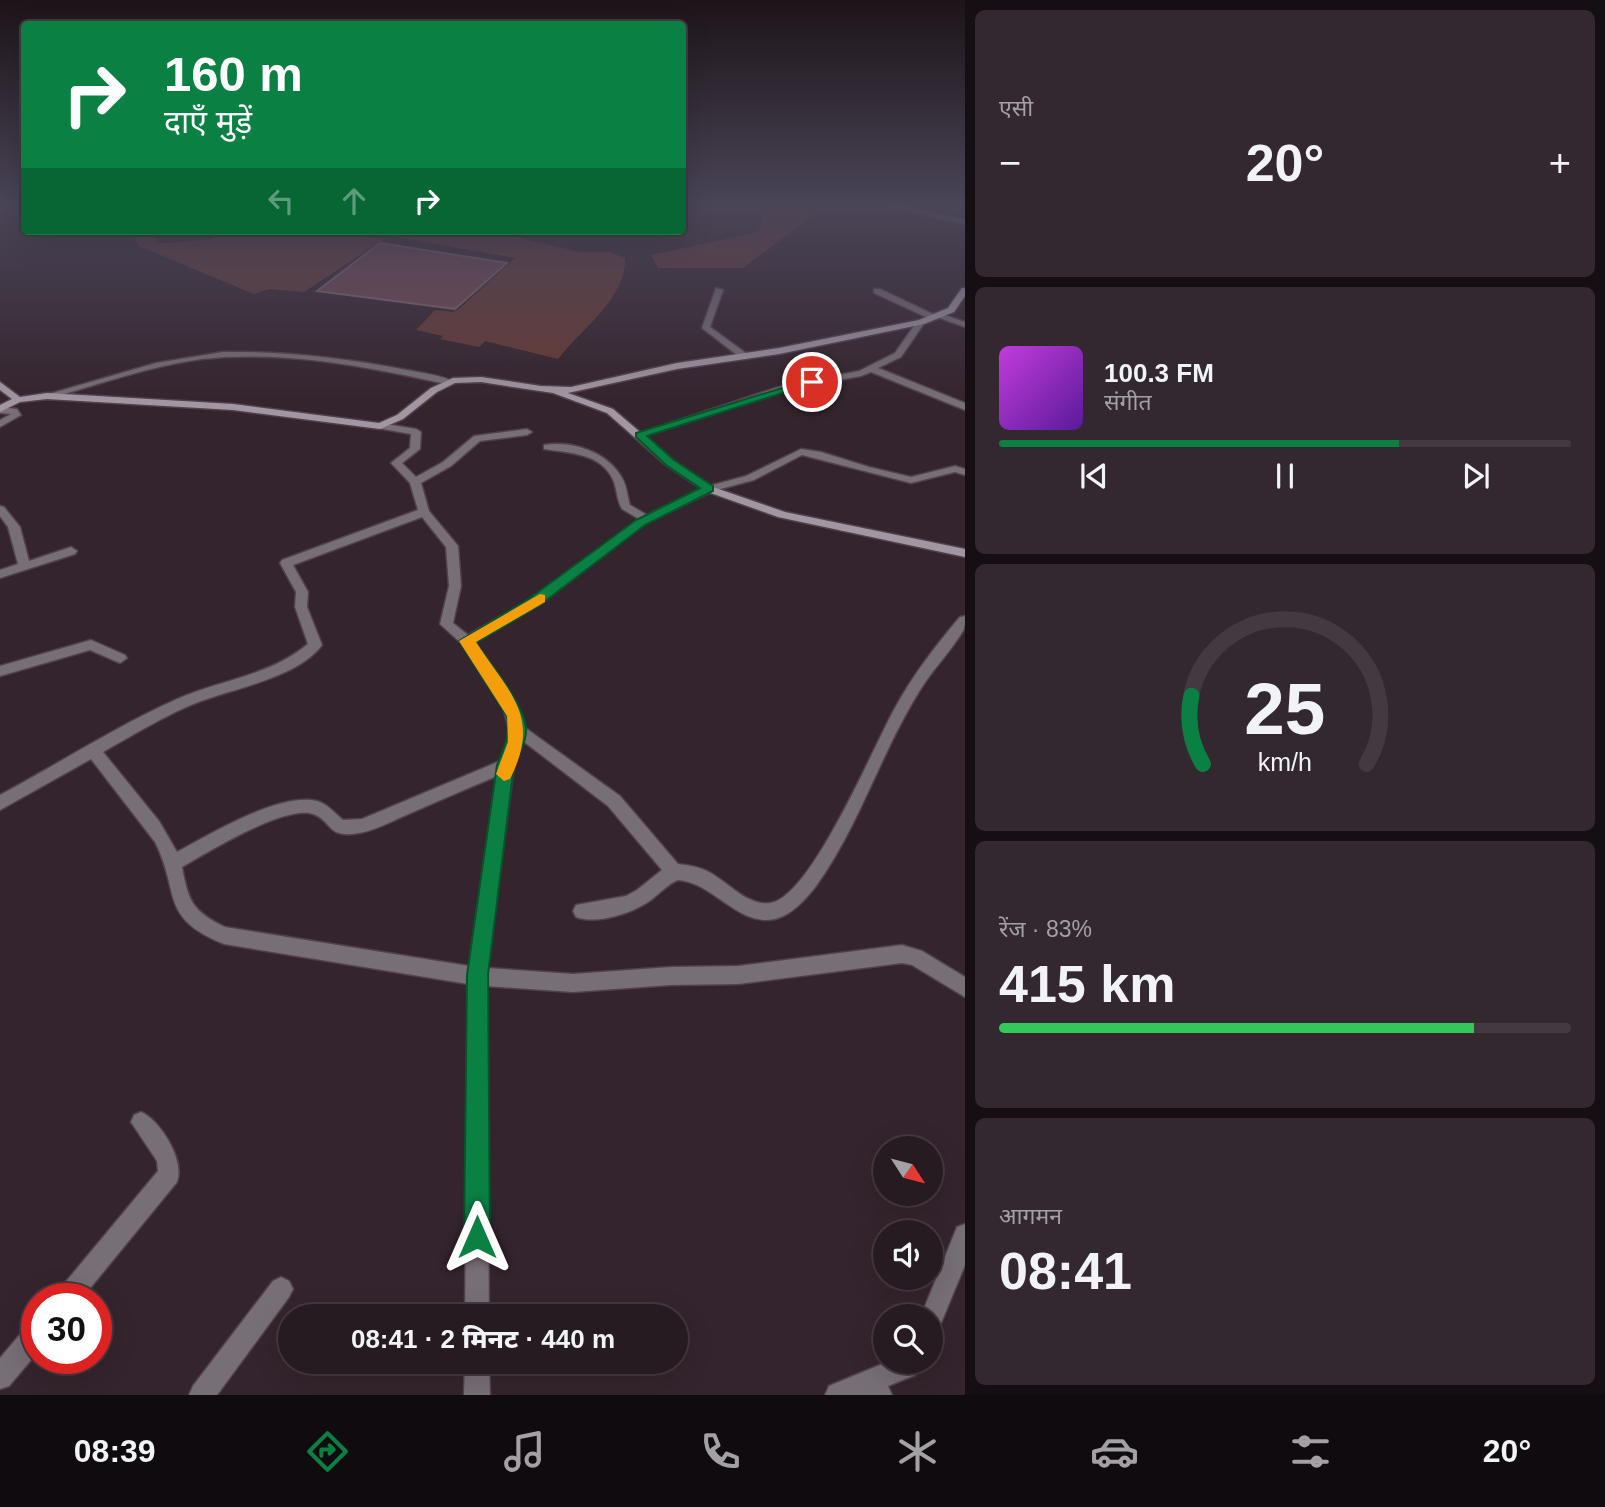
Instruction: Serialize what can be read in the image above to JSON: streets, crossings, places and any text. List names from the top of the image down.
{
  "north": "bottom right",
  "page": {
    "tile": [
      "एसी",
      ["रेंज · 83%", "415 km"],
      ["आगमन", "08:41"]
    ],
    "turn": ["160 m", "दाएँ मुड़ें"],
    "heat": ["−", "20°", "+"],
    "song": ["100.3 FM", "संगीत"],
    "limit": "30",
    "trip": "08:41 · 2 मिनट · 440 m",
    "tabs": ["08:39", "20°"],
    "gauge": ["25", "km/h"]
  }
}
